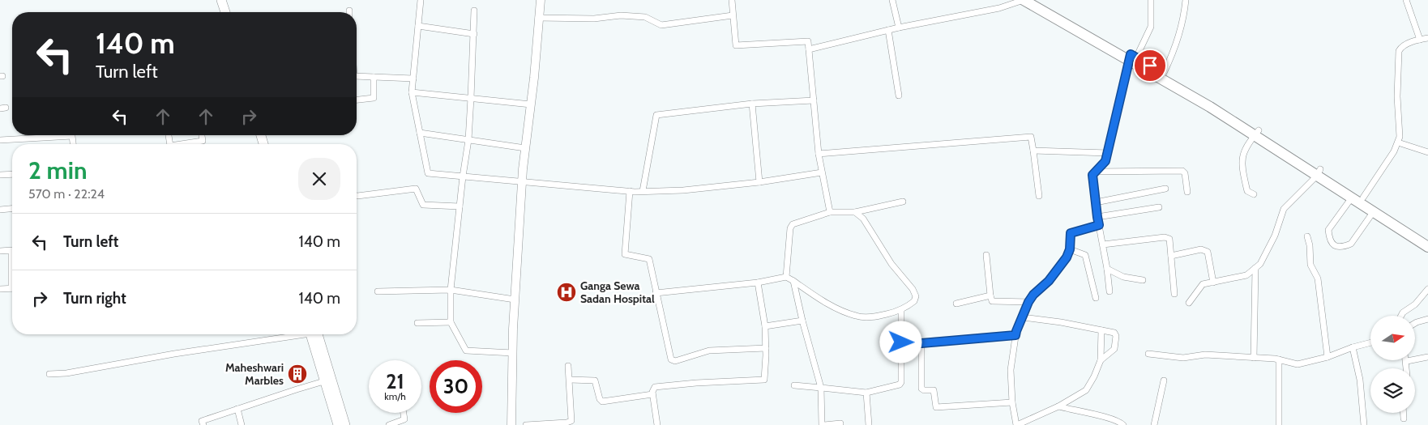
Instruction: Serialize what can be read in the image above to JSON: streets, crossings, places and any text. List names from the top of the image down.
{
  "places": {
    "hospital": ["Ganga Sewa Sadan Hospital"],
    "building": ["Maheshwari Marbles"]
  },
  "north": "right",
  "page": {
    "turn": ["140 m", "Turn left"],
    "heading": ["2 min", "570 m · 22:24"],
    "list": [
      {
        "name": "Turn left",
        "value": "140 m"
      },
      {
        "name": "Turn right",
        "value": "140 m"
      }
    ],
    "speed": "21 km/h",
    "limit": "30"
  }
}
